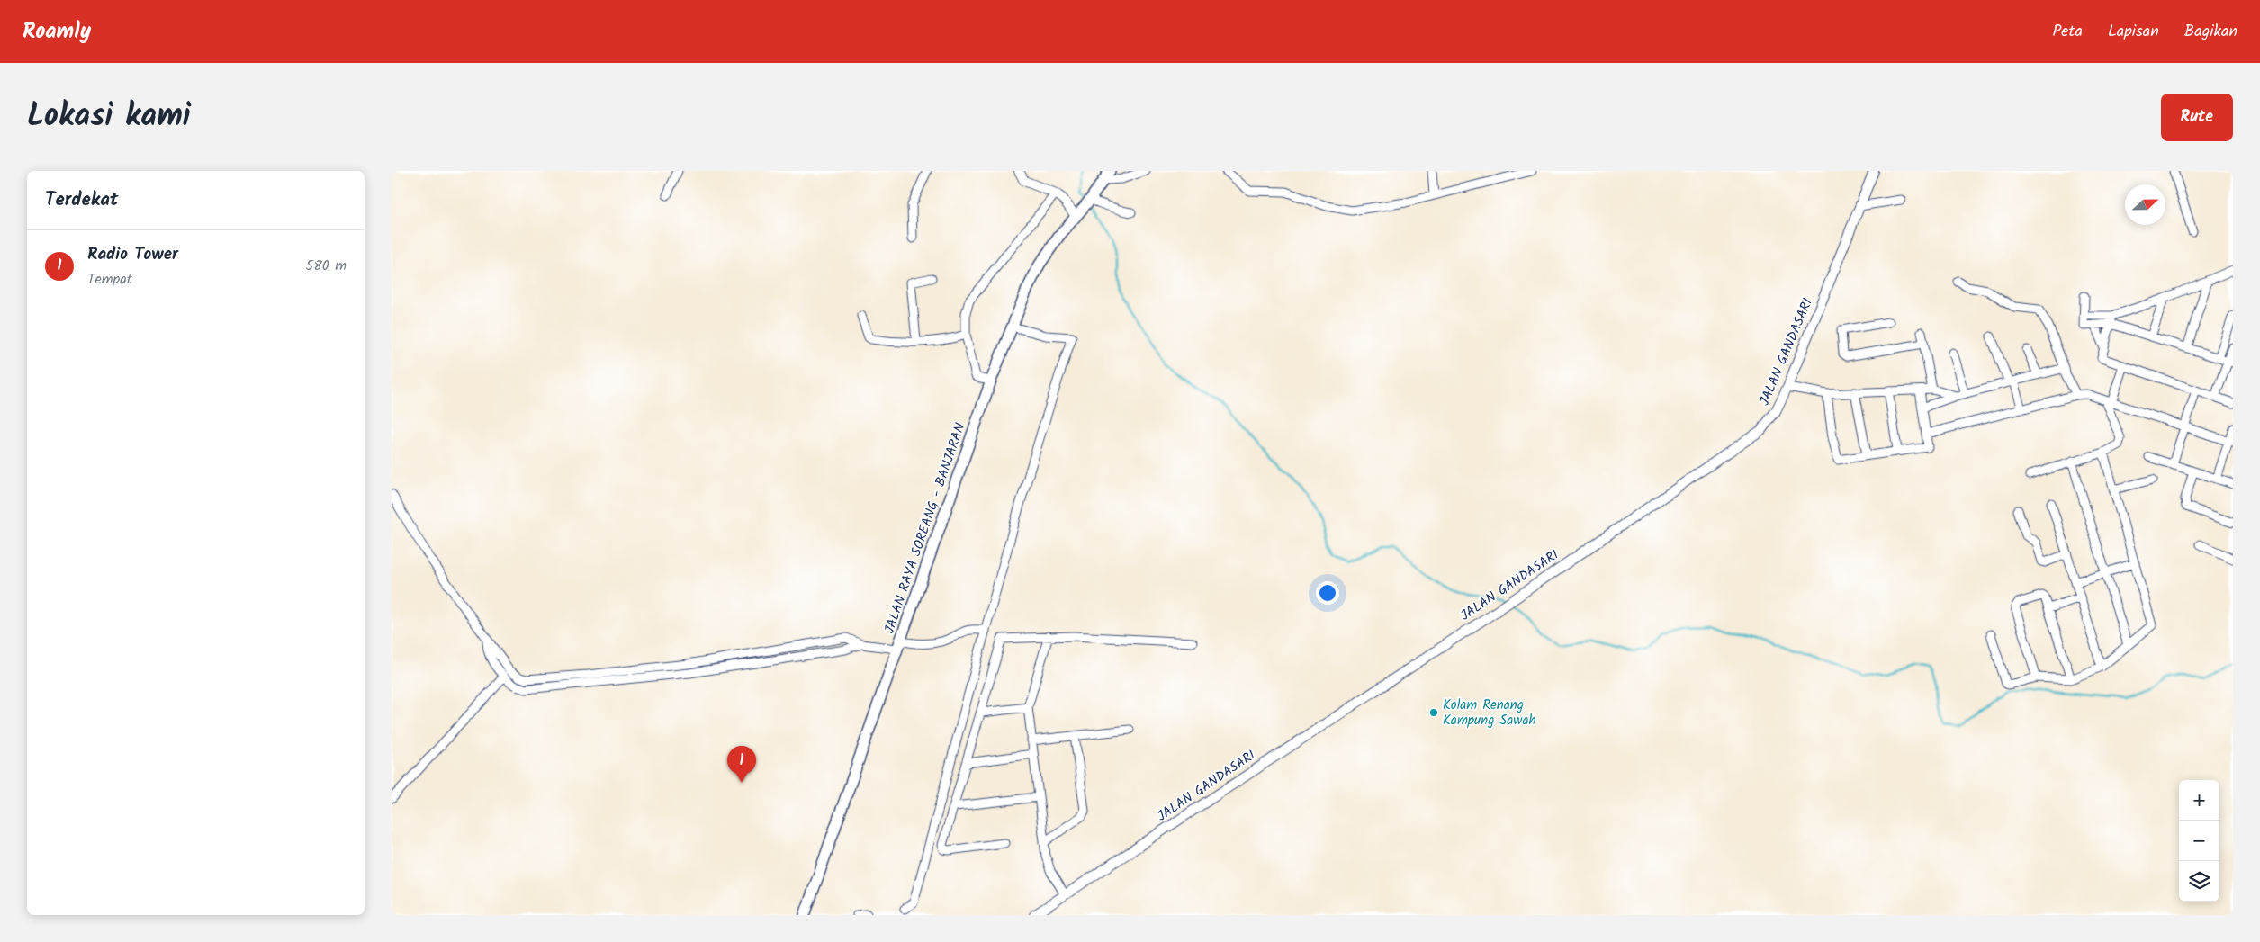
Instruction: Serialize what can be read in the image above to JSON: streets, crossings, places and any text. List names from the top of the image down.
{
  "streets": {
    "main road": ["JALAN RAYA SOREANG - BANJARAN"],
    "street": ["JALAN GANDASARI"]
  },
  "places": ["Kolam Renang Kampung Sawah"],
  "north": "right",
  "page": {
    "header": "Roamly",
    "nav": ["Peta", "Lapisan", "Bagikan"],
    "title": "Lokasi kami",
    "buttons": "Rute",
    "heading": "Terdekat",
    "list": [
      {
        "mark": "1",
        "name": "Radio Tower",
        "note": "Tempat",
        "value": "580 m"
      }
    ],
    "pins": "1",
    "map_buttons": ["+", "−"]
  }
}
